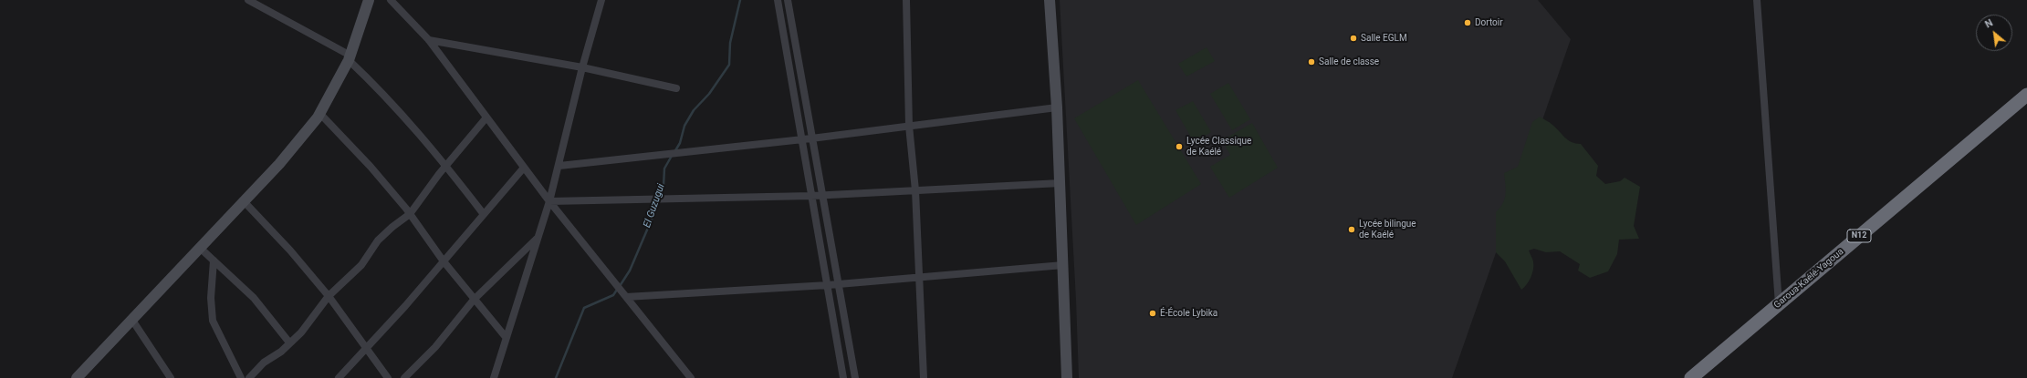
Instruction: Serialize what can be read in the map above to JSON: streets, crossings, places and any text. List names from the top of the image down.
{
  "streets": {
    "highway": ["N12", "Garoua-Kaélé-Yagoua"]
  },
  "water": ["El Guzugui"],
  "places": [
    "Dortoir",
    "Salle EGLM",
    "Salle de classe",
    "Lycée Classique de Kaélé",
    "Lycée bilingue de Kaélé",
    "É-École Lybika"
  ],
  "north": "top left"
}
